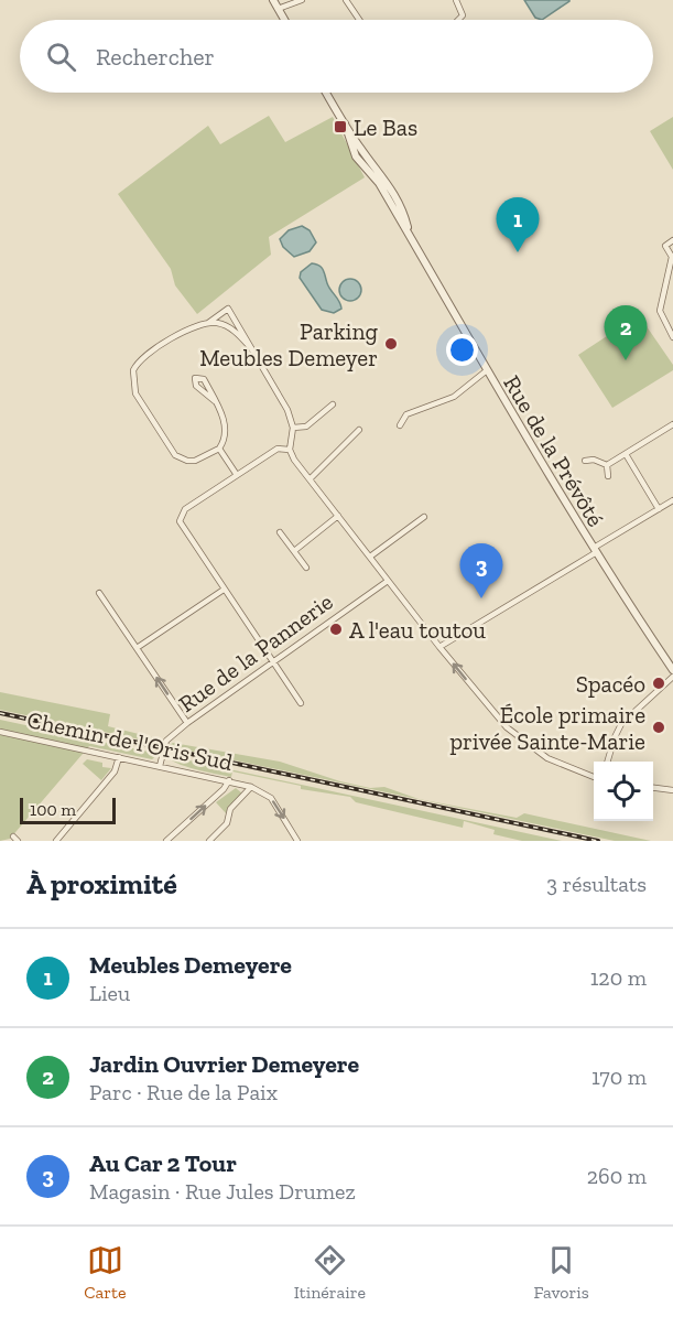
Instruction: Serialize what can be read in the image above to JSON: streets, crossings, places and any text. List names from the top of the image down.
{
  "streets": {
    "street": ["Rue de la Prévôté", "Rue de la Pannerie", "Chemin de l'Oris Sud"]
  },
  "crossings": [
    ["Rue de la Pannerie", "Chemin de l'Oris Sud"]
  ],
  "places": {
    "transit": ["Le Bas"],
    "other": [
      "Parking Meubles Demeyer",
      "A l'eau toutou",
      "Spacéo",
      "École primaire privée Sainte-Marie"
    ]
  },
  "scale_bar": "100 m",
  "page": {
    "search": "Rechercher",
    "pins": ["1", "2", "3"],
    "scale": "100 m",
    "heading": ["À proximité", "3 résultats"],
    "list": [
      {
        "mark": "1",
        "name": "Meubles Demeyere",
        "note": "Lieu",
        "value": "120 m"
      },
      {
        "mark": "2",
        "name": "Jardin Ouvrier Demeyere",
        "note": "Parc · Rue de la Paix",
        "value": "170 m"
      },
      {
        "mark": "3",
        "name": "Au Car 2 Tour",
        "note": "Magasin · Rue Jules Drumez",
        "value": "260 m"
      }
    ],
    "nav": ["Carte", "Itinéraire", "Favoris"]
  }
}
